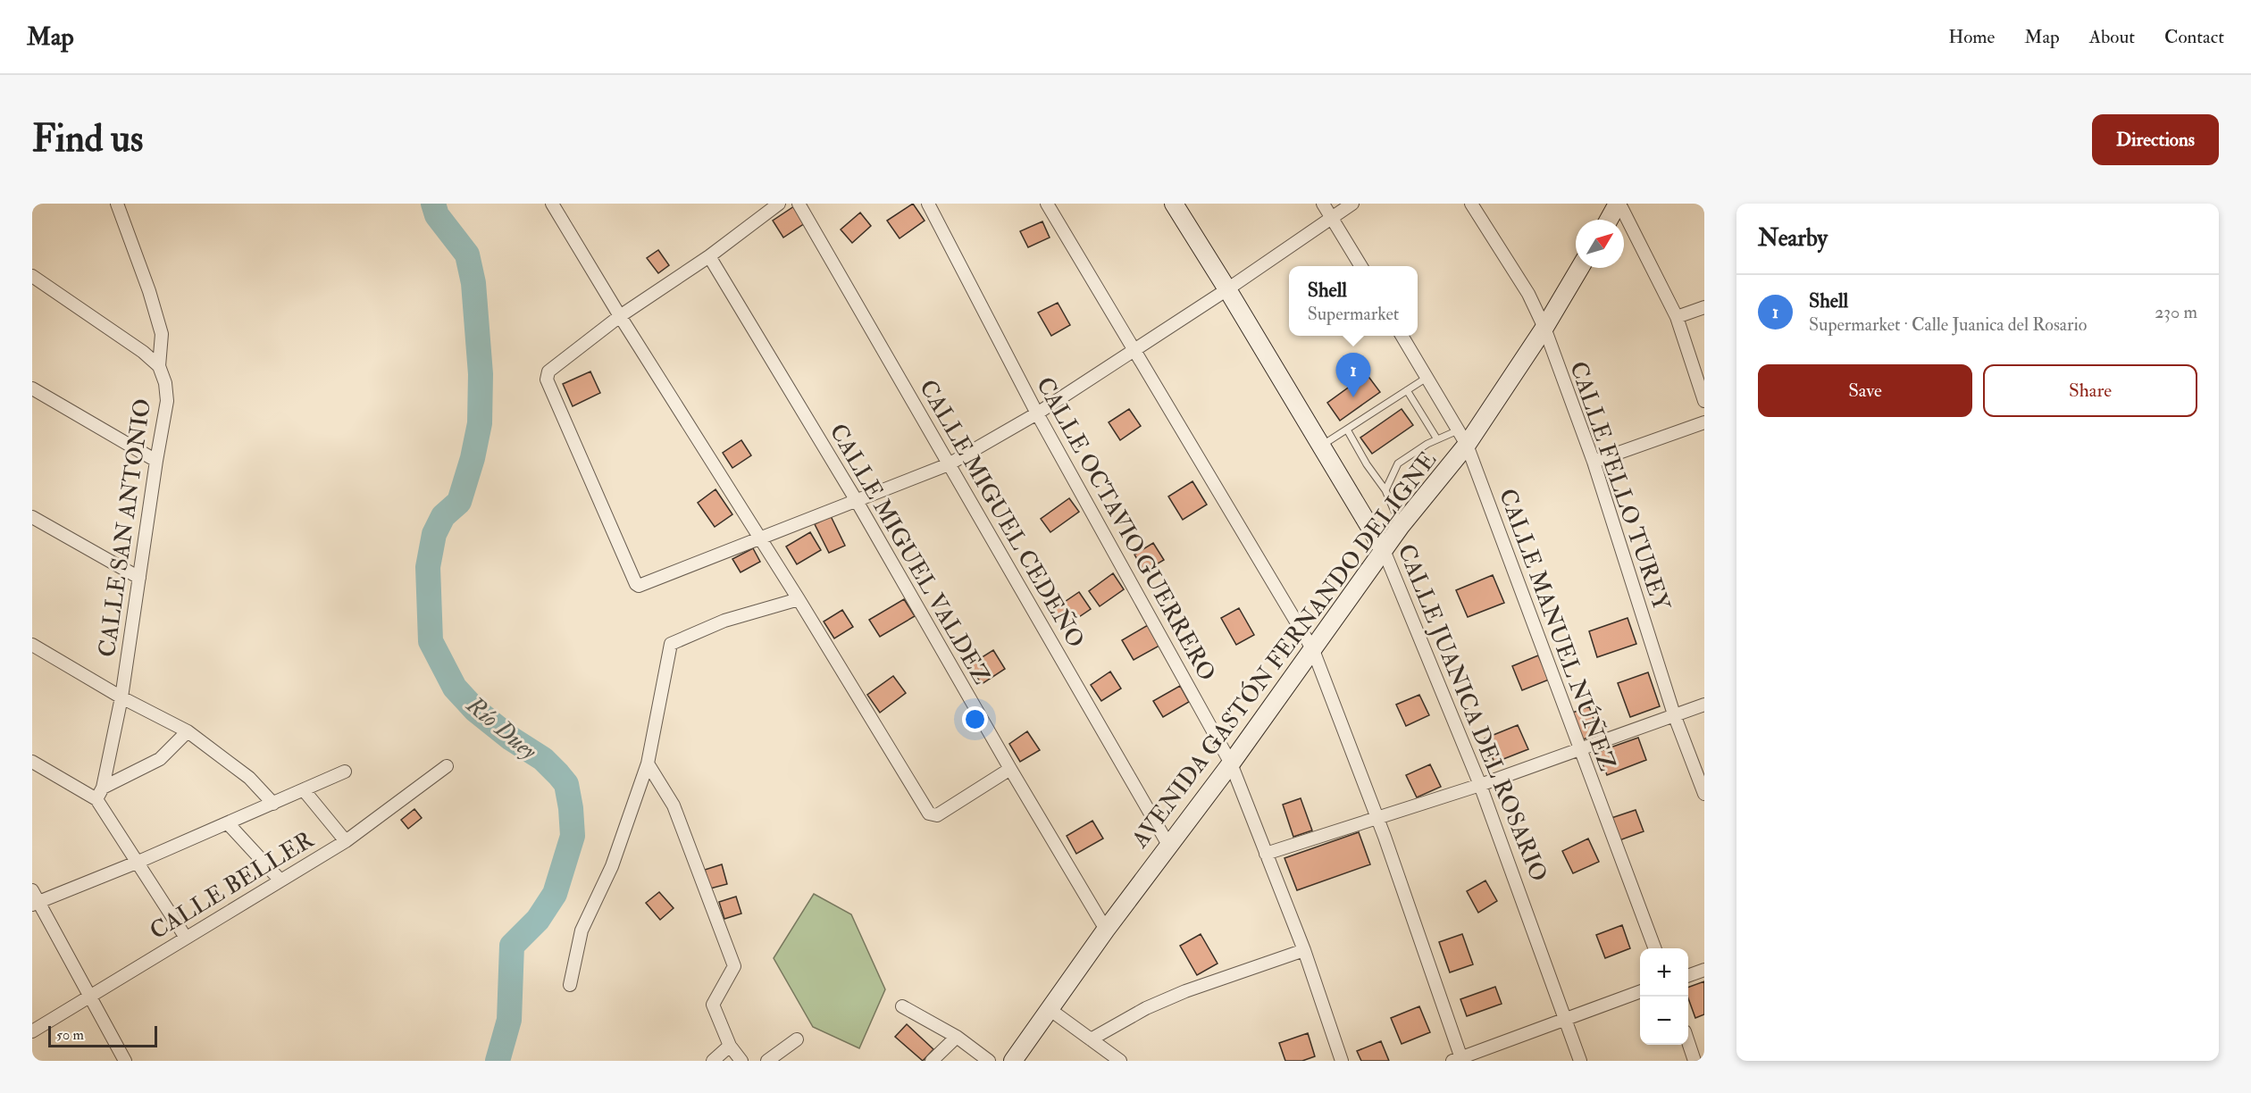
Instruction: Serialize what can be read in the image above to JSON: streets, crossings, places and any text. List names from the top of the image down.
{
  "streets": {
    "street": [
      "CALLE FELLO TUREY",
      "CALLE MIGUEL CEDEÑO",
      "CALLE SAN ANTONIO",
      "CALLE OCTAVIO GUERRERO",
      "CALLE MIGUEL VALDEZ",
      "CALLE MANUEL NÚÑEZ",
      "AVENIDA GASTÓN FERNANDO DELIGNE",
      "CALLE JUANICA DEL ROSARIO",
      "CALLE BELLER"
    ]
  },
  "crossings": [
    ["CALLE FELLO TUREY", "AVENIDA GASTÓN FERNANDO DELIGNE"],
    ["CALLE MIGUEL CEDEÑO", "AVENIDA GASTÓN FERNANDO DELIGNE"],
    ["CALLE OCTAVIO GUERRERO", "AVENIDA GASTÓN FERNANDO DELIGNE"],
    ["CALLE MIGUEL VALDEZ", "AVENIDA GASTÓN FERNANDO DELIGNE"],
    ["CALLE MANUEL NÚÑEZ", "AVENIDA GASTÓN FERNANDO DELIGNE"],
    ["AVENIDA GASTÓN FERNANDO DELIGNE", "CALLE JUANICA DEL ROSARIO"]
  ],
  "water": ["Río Duey"],
  "scale_bar": "50 m",
  "north": "top right",
  "page": {
    "header": "Map",
    "nav": [
      "Home",
      "Map",
      "About",
      "Contact"
    ],
    "buttons": [
      "Directions",
      ["Save", "Share"]
    ],
    "title": "Find us",
    "heading": "Nearby",
    "popup": ["Shell", "Supermarket"],
    "list": [
      {
        "mark": "1",
        "name": "Shell",
        "note": "Supermarket · Calle Juanica del Rosario",
        "value": "230 m"
      }
    ],
    "pins": "1",
    "map_buttons": ["+", "−"],
    "scale": "50 m"
  }
}
